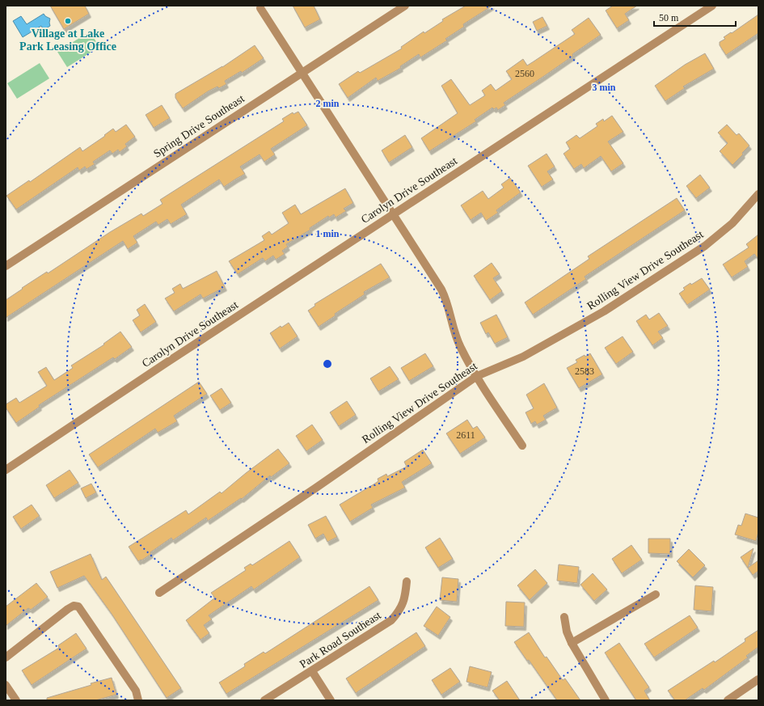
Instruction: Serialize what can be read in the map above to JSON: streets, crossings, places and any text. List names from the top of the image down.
{
  "streets": {
    "street": [
      "Spring Drive Southeast",
      "Carolyn Drive Southeast",
      "Rolling View Drive Southeast",
      "Park Road Southeast"
    ]
  },
  "places": ["Village at Lake Park Leasing Office"],
  "house_numbers": ["2560", "2583", "2611"],
  "scale_bar": "50 m",
  "rings": ["3 min", "2 min", "1 min"]
}
